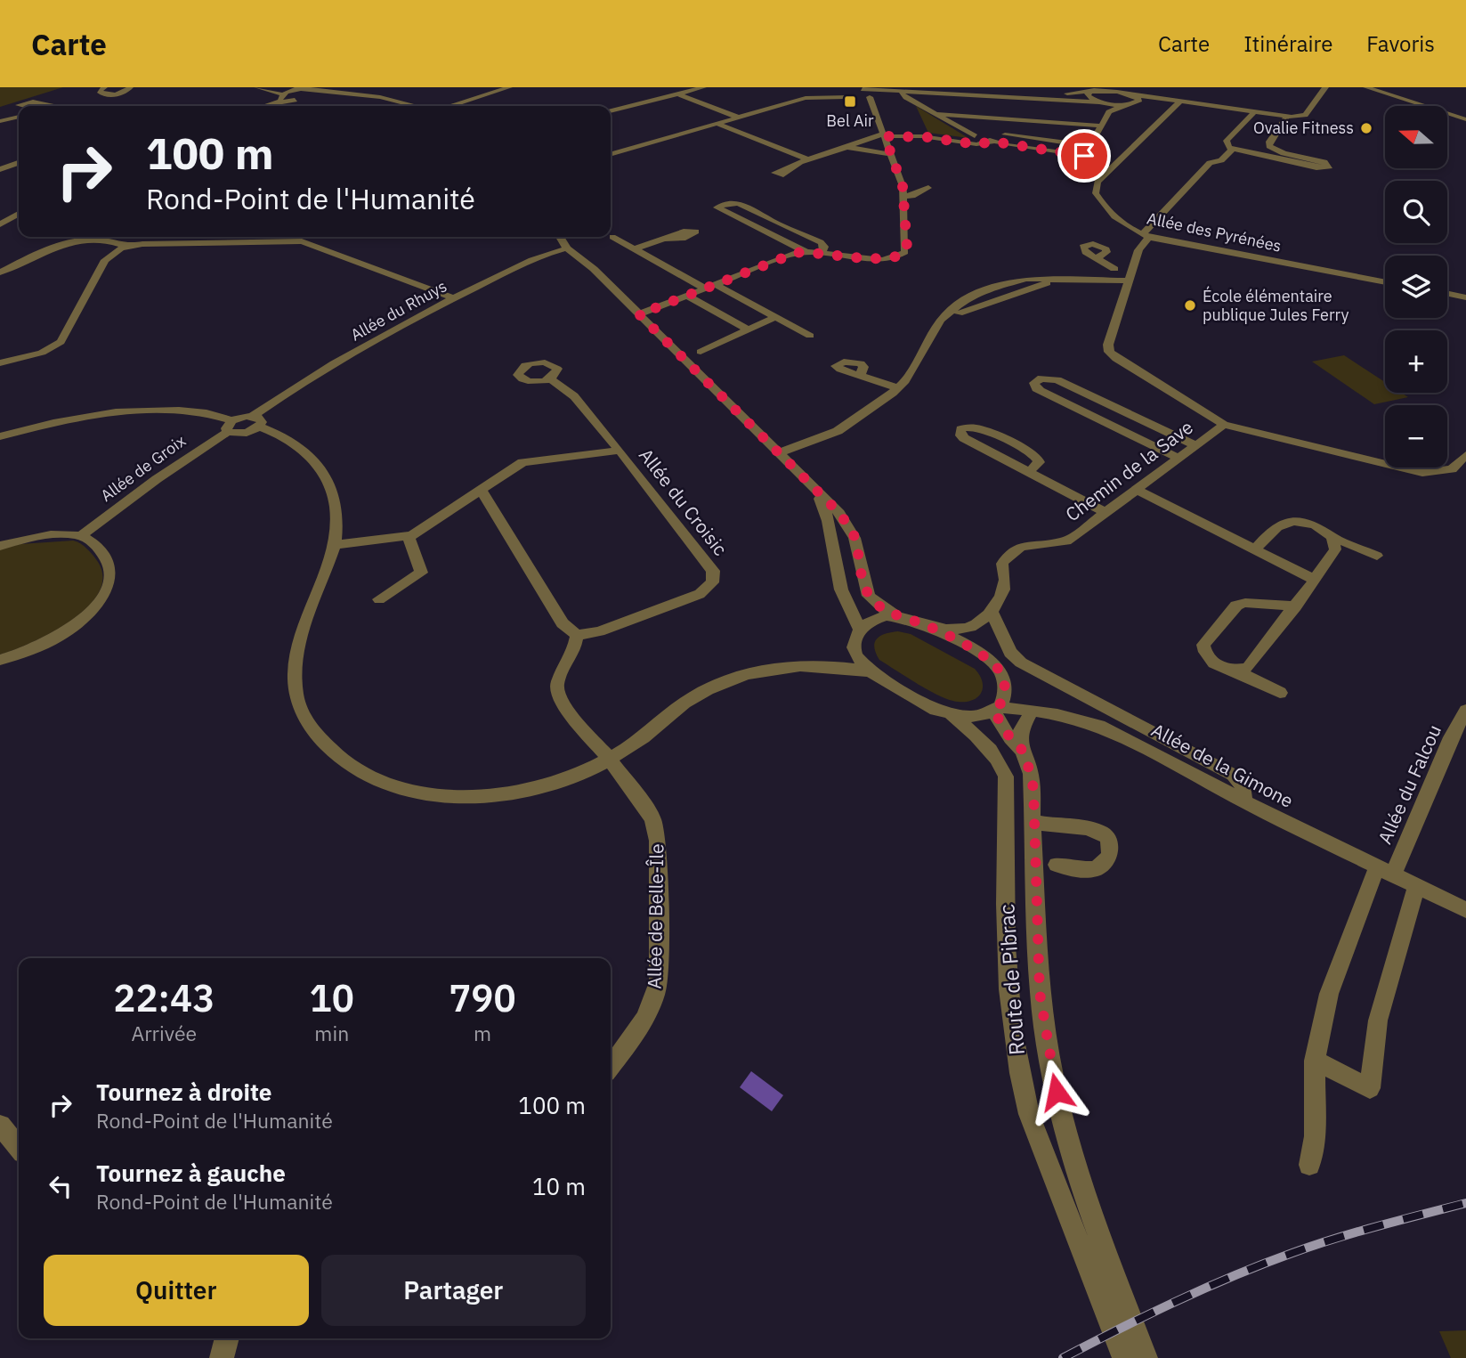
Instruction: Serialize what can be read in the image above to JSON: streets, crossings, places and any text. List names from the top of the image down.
{
  "streets": {
    "street": [
      "Allée des Pyrénées",
      "Allée du Rhuys",
      "Allée de Groix",
      "Chemin de la Save",
      "Allée du Croisic",
      "Allée de la Gimone",
      "Allée du Falcou",
      "Allée de Belle-Île",
      "Route de Pibrac"
    ]
  },
  "crossings": [
    ["Allée de la Gimone", "Allée du Falcou"],
    ["Allée de la Gimone", "Route de Pibrac"]
  ],
  "places": {
    "transit": ["Bel Air"],
    "other": ["Ovalie Fitness", "École élémentaire publique Jules Ferry"]
  },
  "north": "left",
  "page": {
    "header": "Carte",
    "nav": ["Carte", "Itinéraire", "Favoris"],
    "map_buttons": ["+", "−"],
    "turn": ["100 m", "Rond-Point de l'Humanité"],
    "eta": [
      "22:43",
      "Arrivée",
      "10",
      "min",
      "790",
      "m"
    ],
    "list": [
      {
        "name": "Tournez à droite",
        "note": "Rond-Point de l'Humanité",
        "value": "100 m"
      },
      {
        "name": "Tournez à gauche",
        "note": "Rond-Point de l'Humanité",
        "value": "10 m"
      }
    ],
    "buttons": ["Quitter", "Partager"]
  }
}
